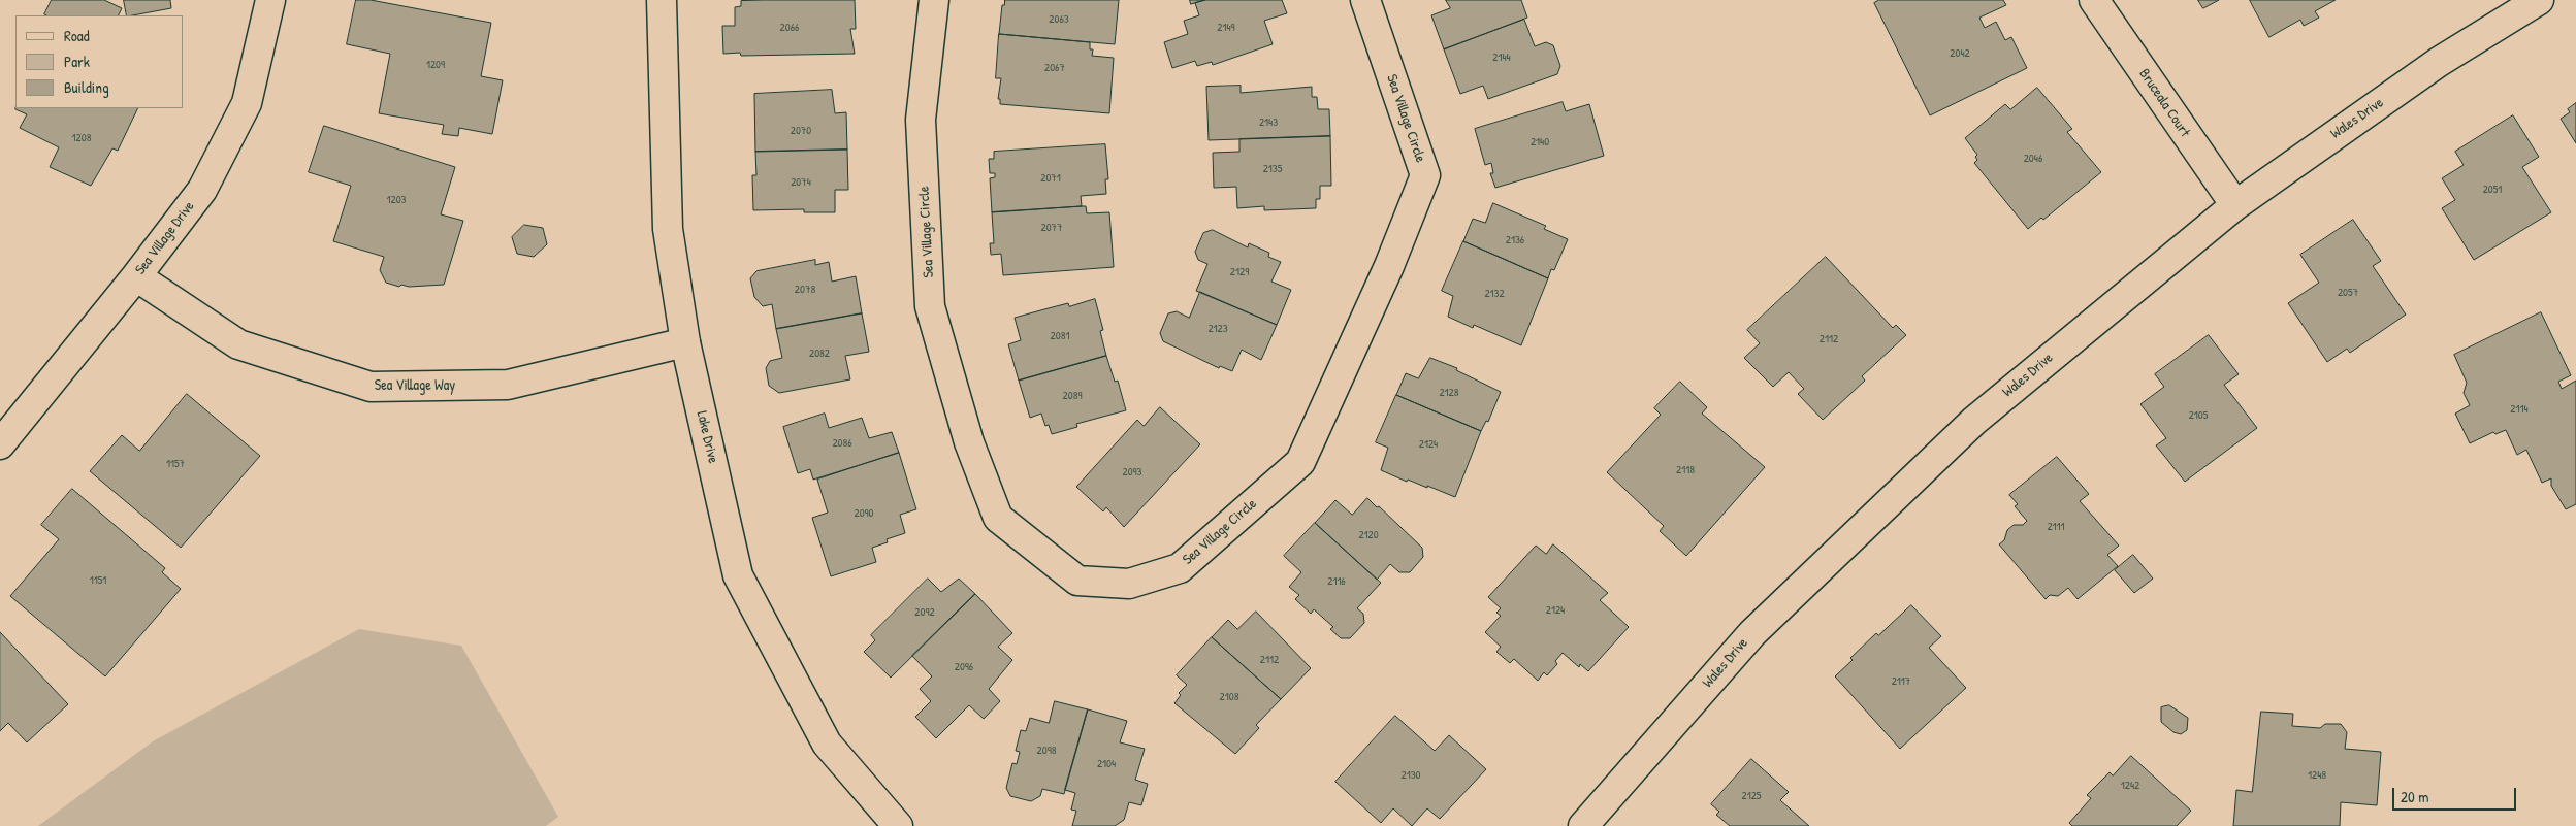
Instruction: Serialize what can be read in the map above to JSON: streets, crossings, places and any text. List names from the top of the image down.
{
  "streets": {
    "street": [
      "Bruceala Court",
      "Sea Village Circle",
      "Wales Drive",
      "Sea Village Drive",
      "Sea Village Way",
      "Lake Drive"
    ]
  },
  "crossings": [
    ["Bruceala Court", "Wales Drive"],
    ["Sea Village Drive", "Sea Village Way"],
    ["Sea Village Way", "Lake Drive"]
  ],
  "house_numbers": [
    "2063",
    "2066",
    "2149",
    "2042",
    "2144",
    "1209",
    "2067",
    "2143",
    "2070",
    "1208",
    "2140",
    "2046",
    "2135",
    "2071",
    "2074",
    "2051",
    "1203",
    "2077",
    "2136",
    "2129",
    "2078",
    "2057",
    "2132",
    "2123",
    "2081",
    "2112",
    "2082",
    "2128",
    "2089",
    "2114",
    "2105",
    "2086",
    "2124",
    "1157",
    "2118",
    "2093",
    "2090",
    "2111",
    "2120",
    "1151",
    "2116",
    "2124",
    "2092",
    "2112",
    "2096",
    "2117",
    "2108",
    "2098",
    "2104",
    "2130",
    "1248",
    "1242",
    "2125"
  ],
  "legend": ["Road", "Park", "Building"],
  "scale_bar": "20 m"
}
